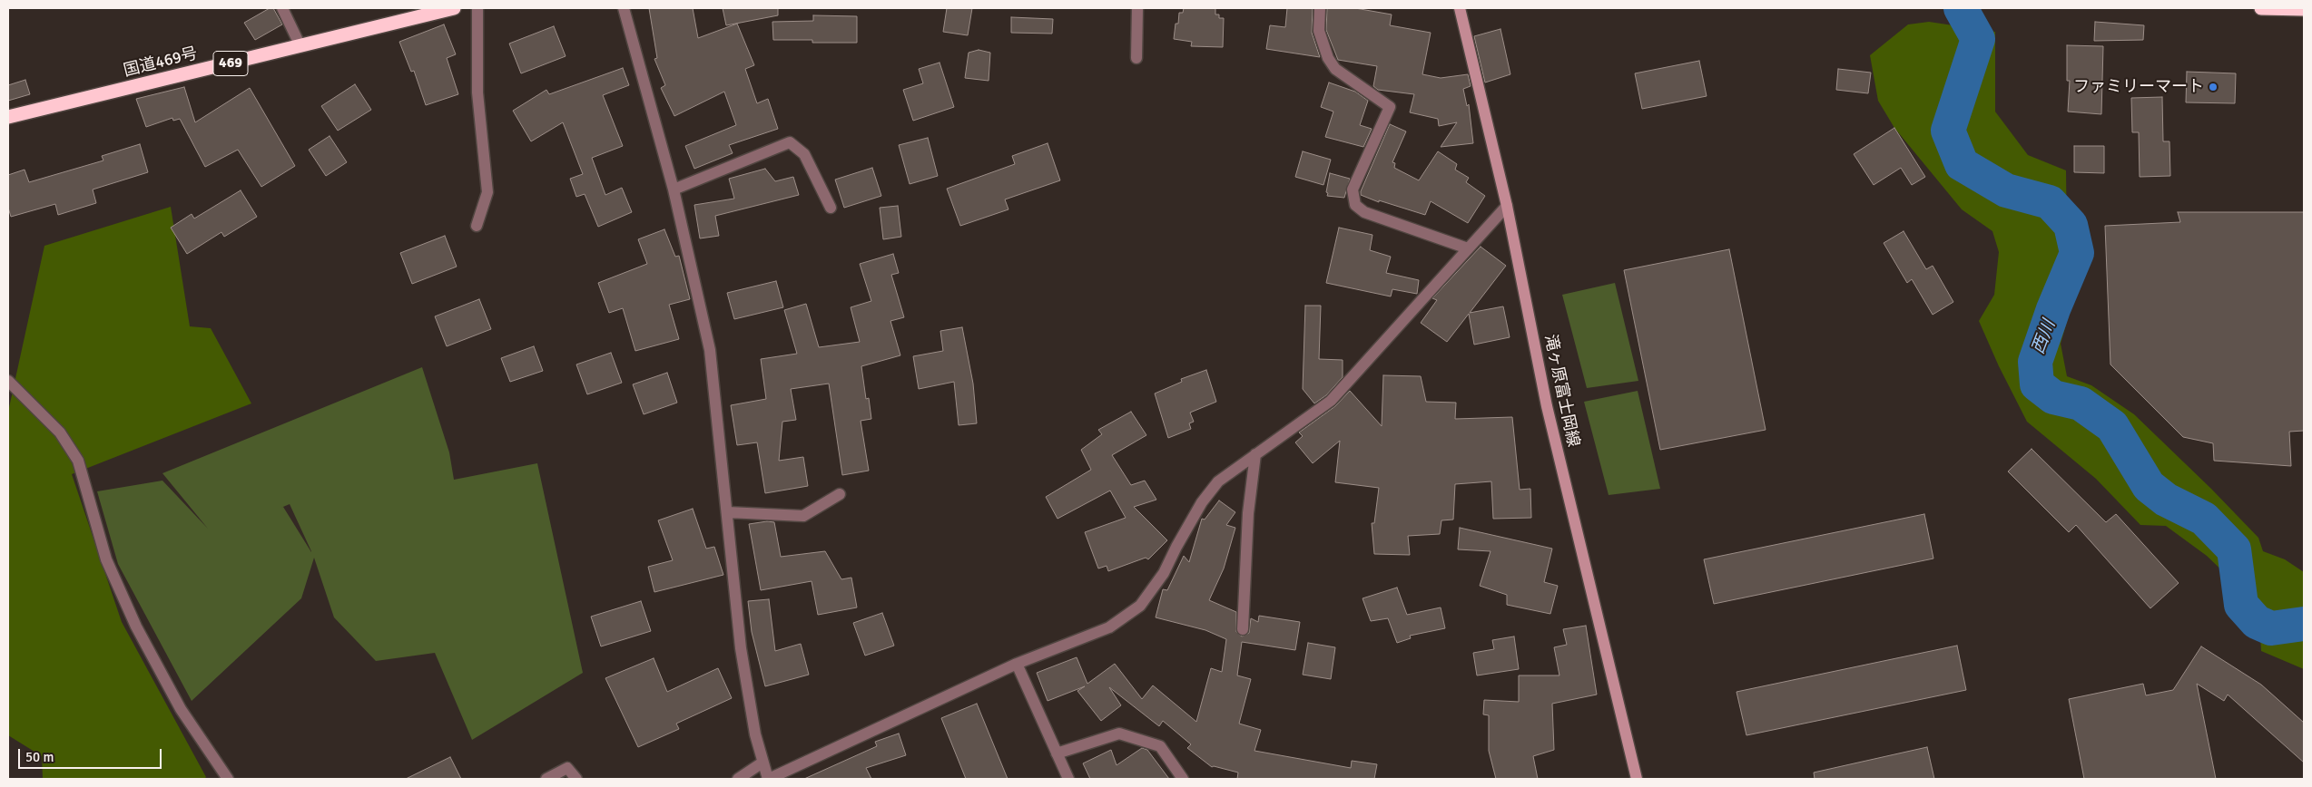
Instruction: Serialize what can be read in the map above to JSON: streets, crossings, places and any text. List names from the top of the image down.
{
  "streets": {
    "highway": ["国道469号", "469"],
    "main road": ["滝ヶ原富士岡線"]
  },
  "water": ["西川"],
  "places": ["ファミリーマート"],
  "scale_bar": "50 m"
}
